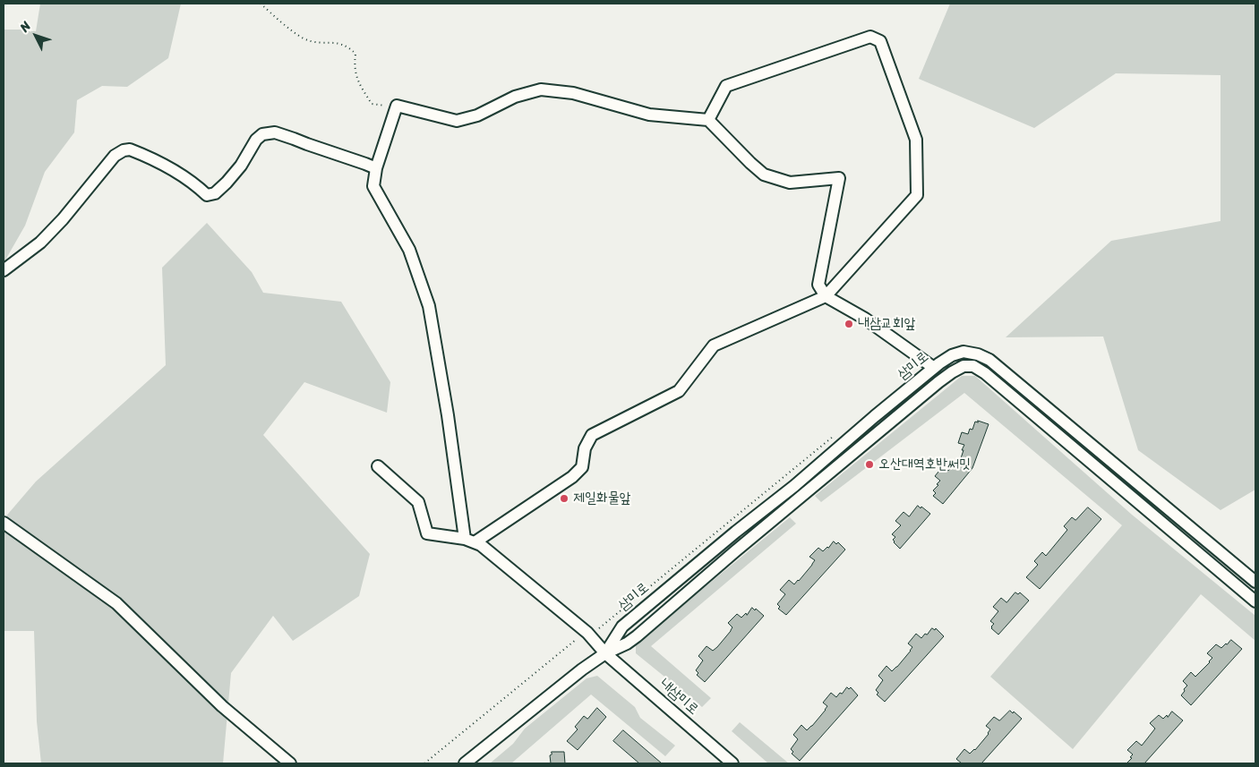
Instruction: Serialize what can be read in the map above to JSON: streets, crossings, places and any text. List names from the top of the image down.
{
  "streets": {
    "street": ["삼미로", "내삼미로"]
  },
  "crossings": [
    ["삼미로", "내삼미로"]
  ],
  "places": ["내삼교회앞", "오산대역호반써밋", "제일화물앞"],
  "north": "top left"
}
